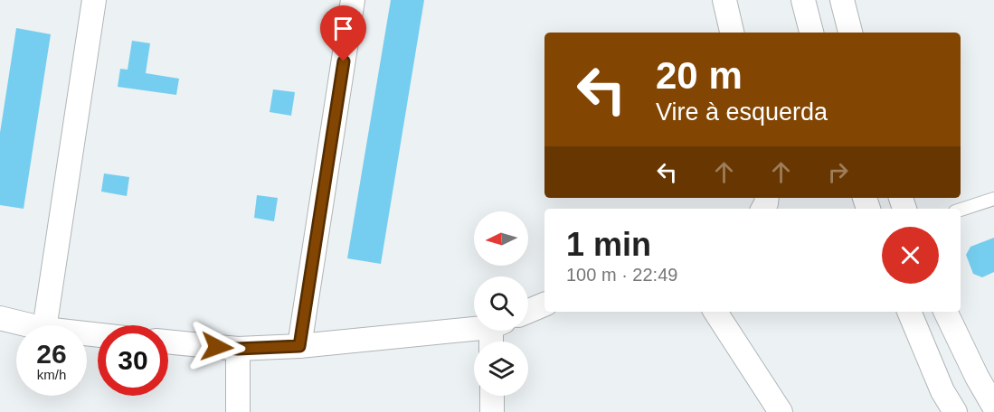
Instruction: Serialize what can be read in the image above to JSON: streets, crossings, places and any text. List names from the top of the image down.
{
  "north": "left",
  "page": {
    "turn": ["20 m", "Vire à esquerda"],
    "heading": ["1 min", "100 m · 22:49"],
    "speed": "26 km/h",
    "limit": "30"
  }
}
